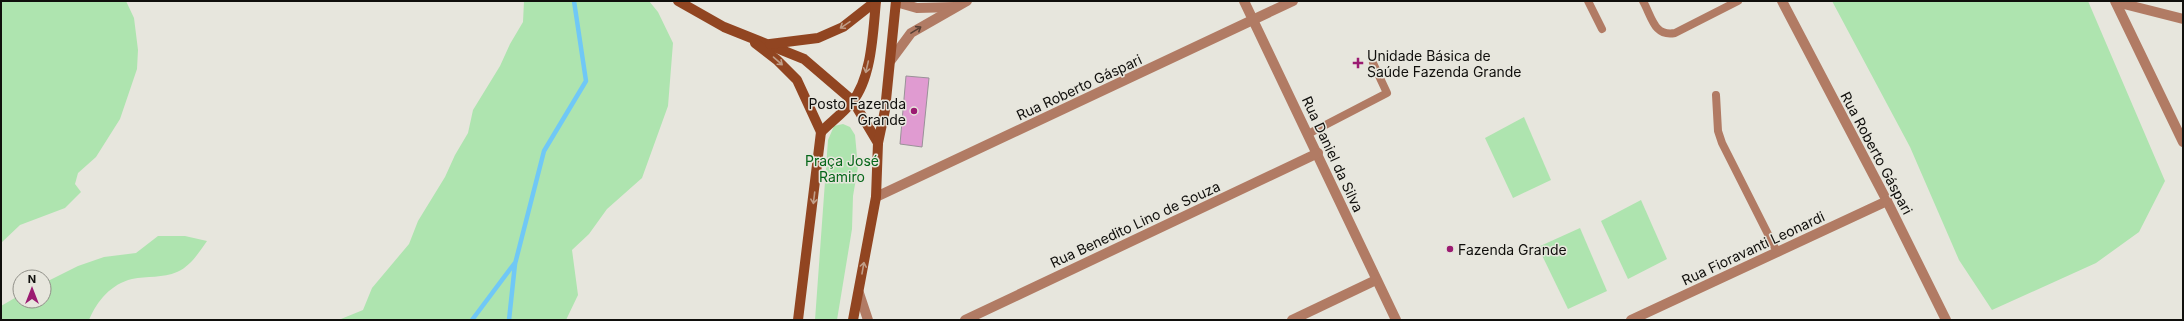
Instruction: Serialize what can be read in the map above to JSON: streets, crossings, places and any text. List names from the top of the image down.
{
  "streets": {
    "street": [
      "Rua Roberto Gáspari",
      "Rua Daniel da Silva",
      "Rua Benedito Lino de Souza",
      "Rua Fioravanti Leonardi"
    ]
  },
  "crossings": [
    ["Rua Roberto Gáspari", "Rua Daniel da Silva"],
    ["Rua Roberto Gáspari", "Rua Fioravanti Leonardi"],
    ["Rua Daniel da Silva", "Rua Benedito Lino de Souza"]
  ],
  "parks": ["Praça José Ramiro"],
  "places": {
    "health": ["Unidade Básica de Saúde Fazenda Grande"],
    "other": ["Posto Fazenda Grande", "Fazenda Grande"]
  },
  "north": "top"
}
